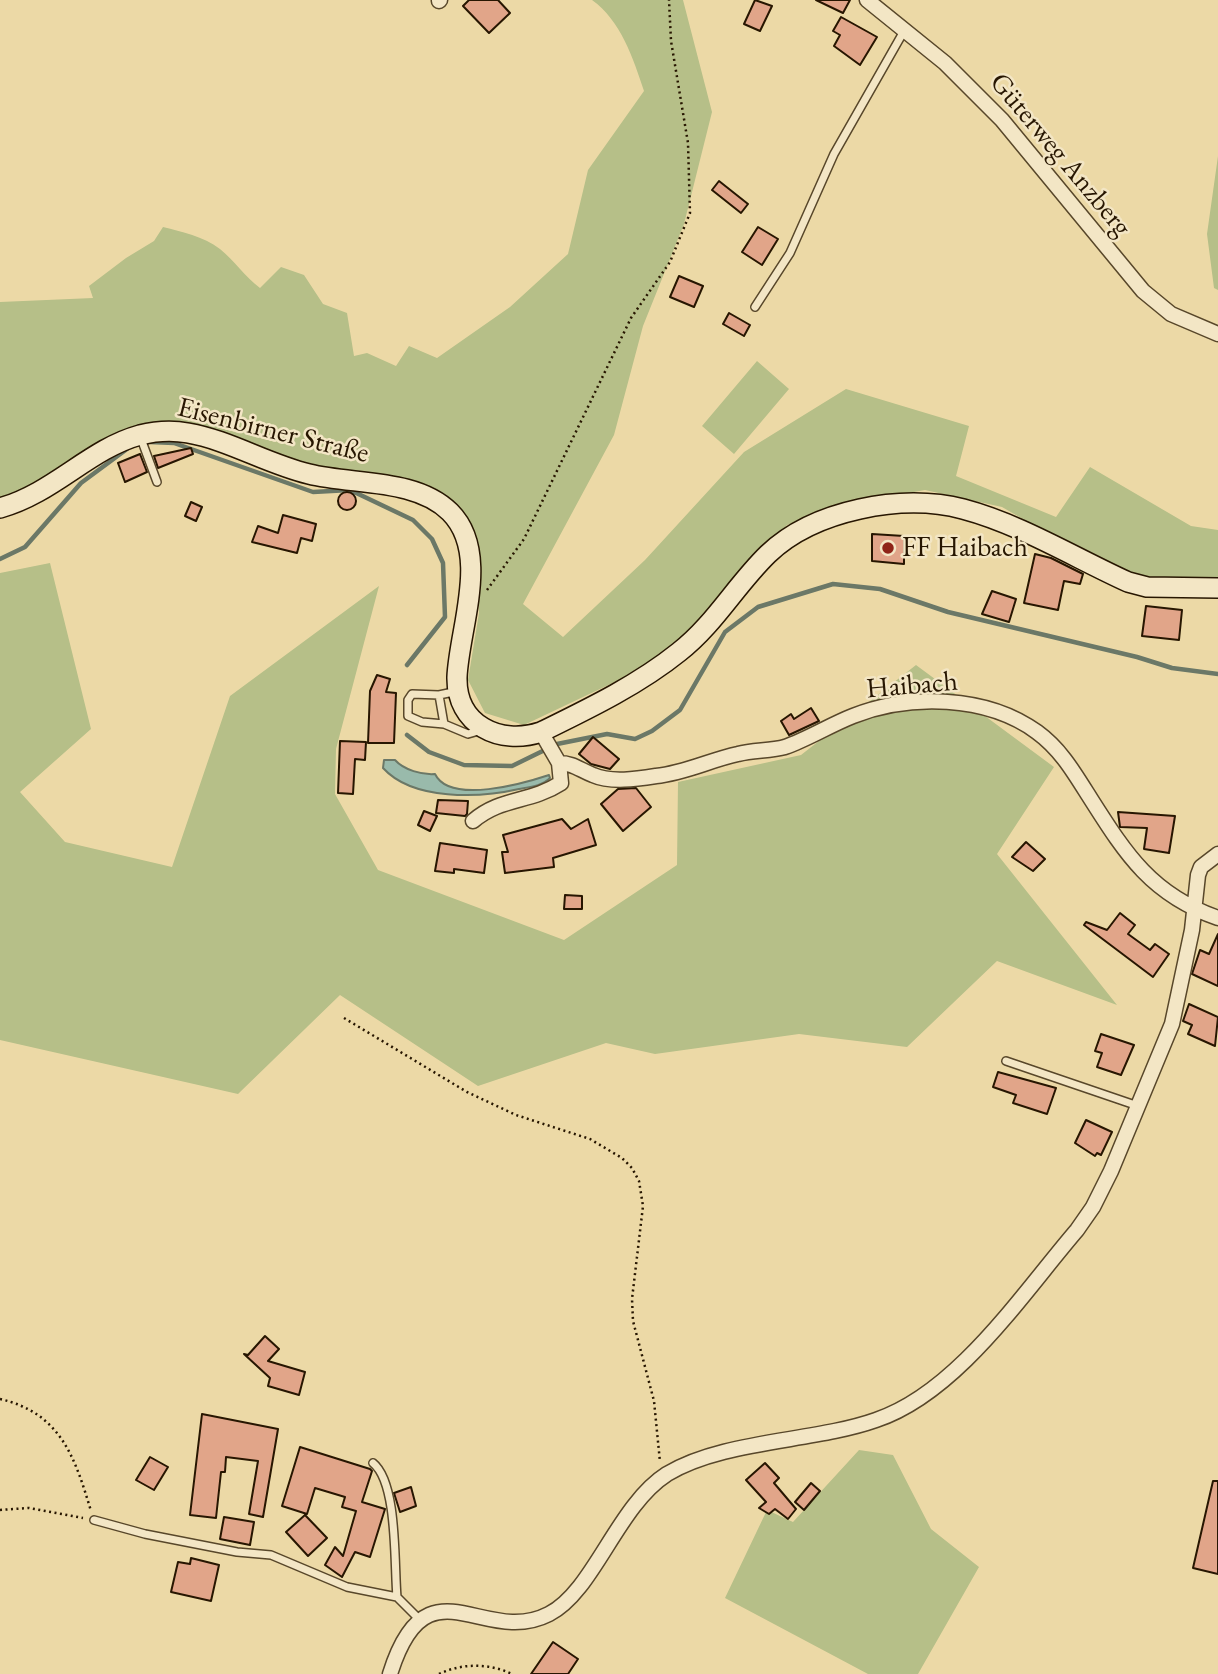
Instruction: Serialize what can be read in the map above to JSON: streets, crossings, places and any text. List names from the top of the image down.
{
  "streets": {
    "main road": ["Eisenbirner Straße"],
    "street": ["Güterweg Anzberg", "Haibach"]
  },
  "places": ["FF Haibach"]
}
